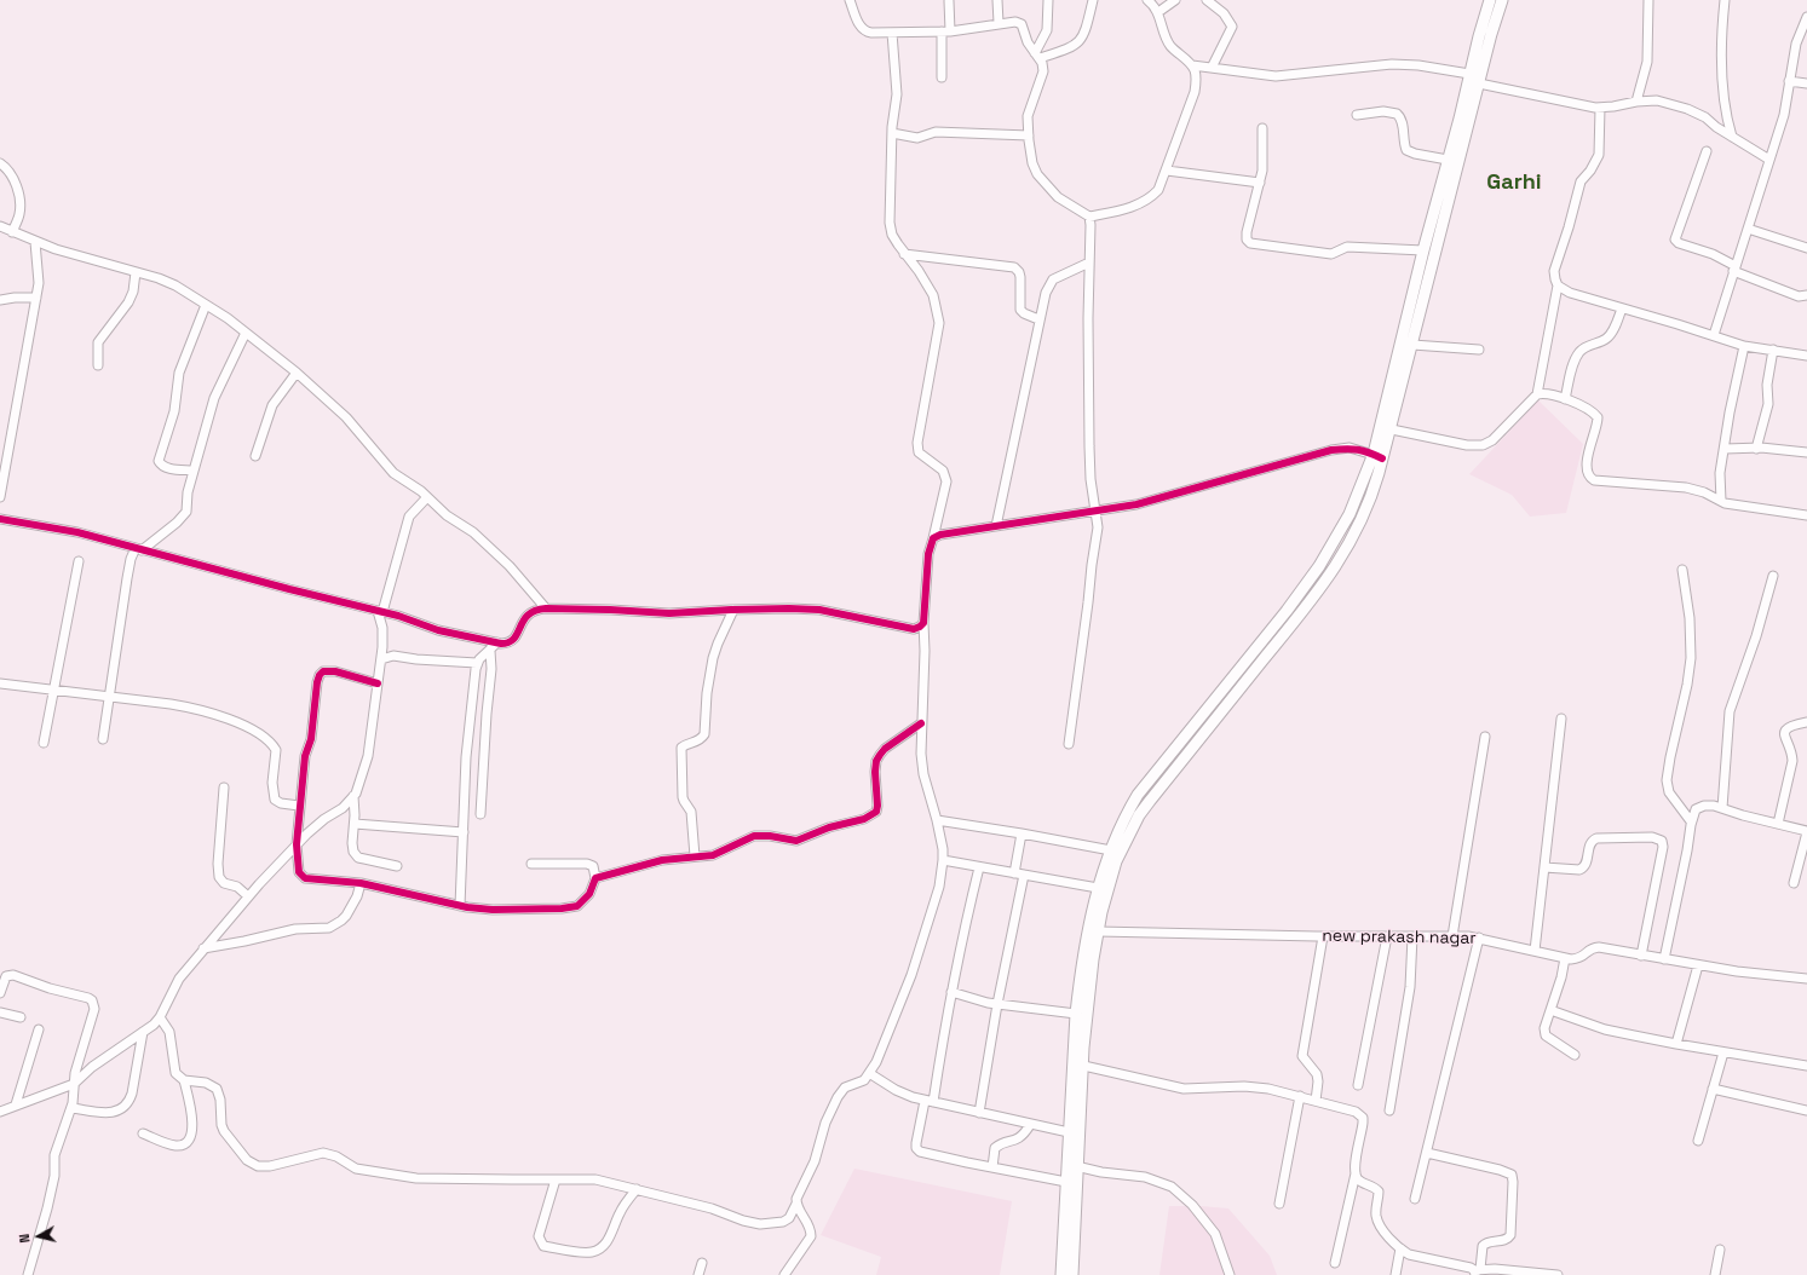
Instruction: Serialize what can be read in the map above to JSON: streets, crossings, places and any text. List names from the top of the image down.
{
  "streets": {
    "street": ["new prakash nagar"]
  },
  "districts": ["Garhi"],
  "north": "left"
}
